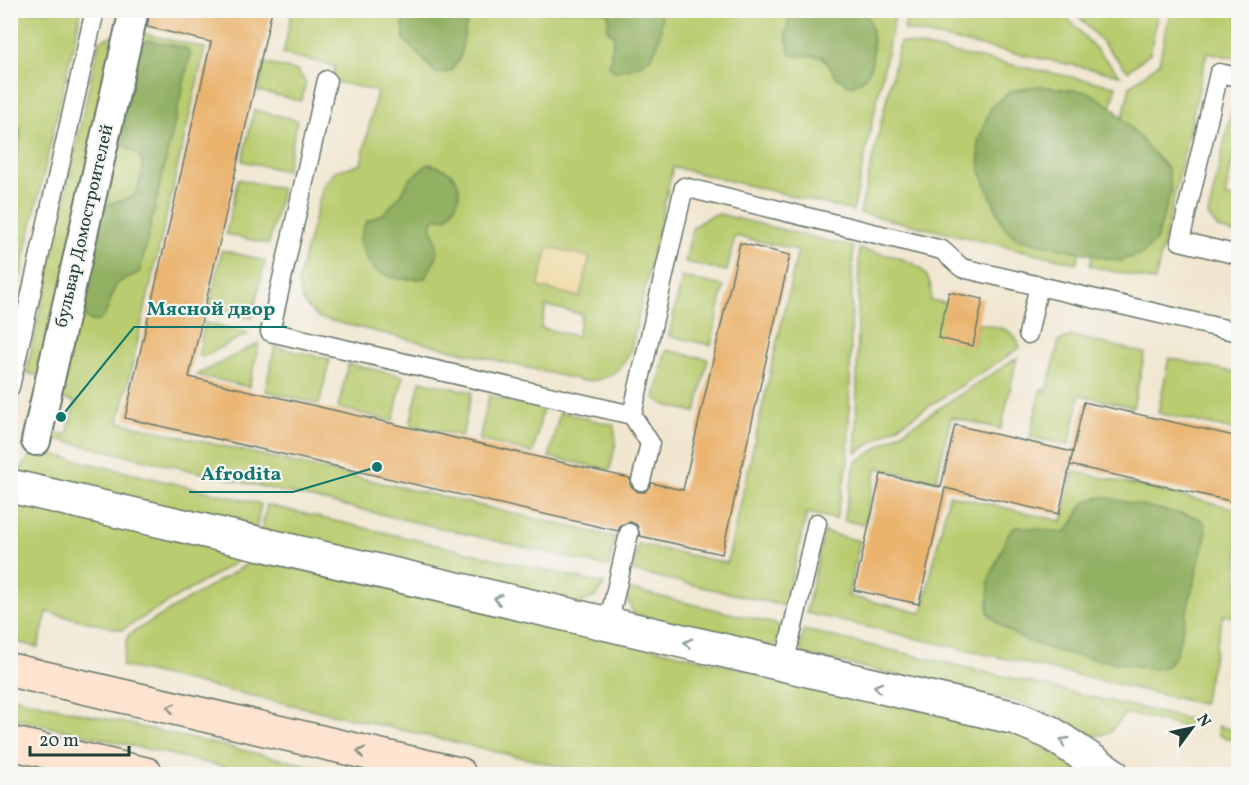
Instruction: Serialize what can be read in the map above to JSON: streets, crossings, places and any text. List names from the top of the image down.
{
  "streets": {
    "street": ["бульвар Домостроителей"]
  },
  "places": ["Мясной двор", "Afrodita"],
  "scale_bar": "20 m",
  "north": "top right"
}
